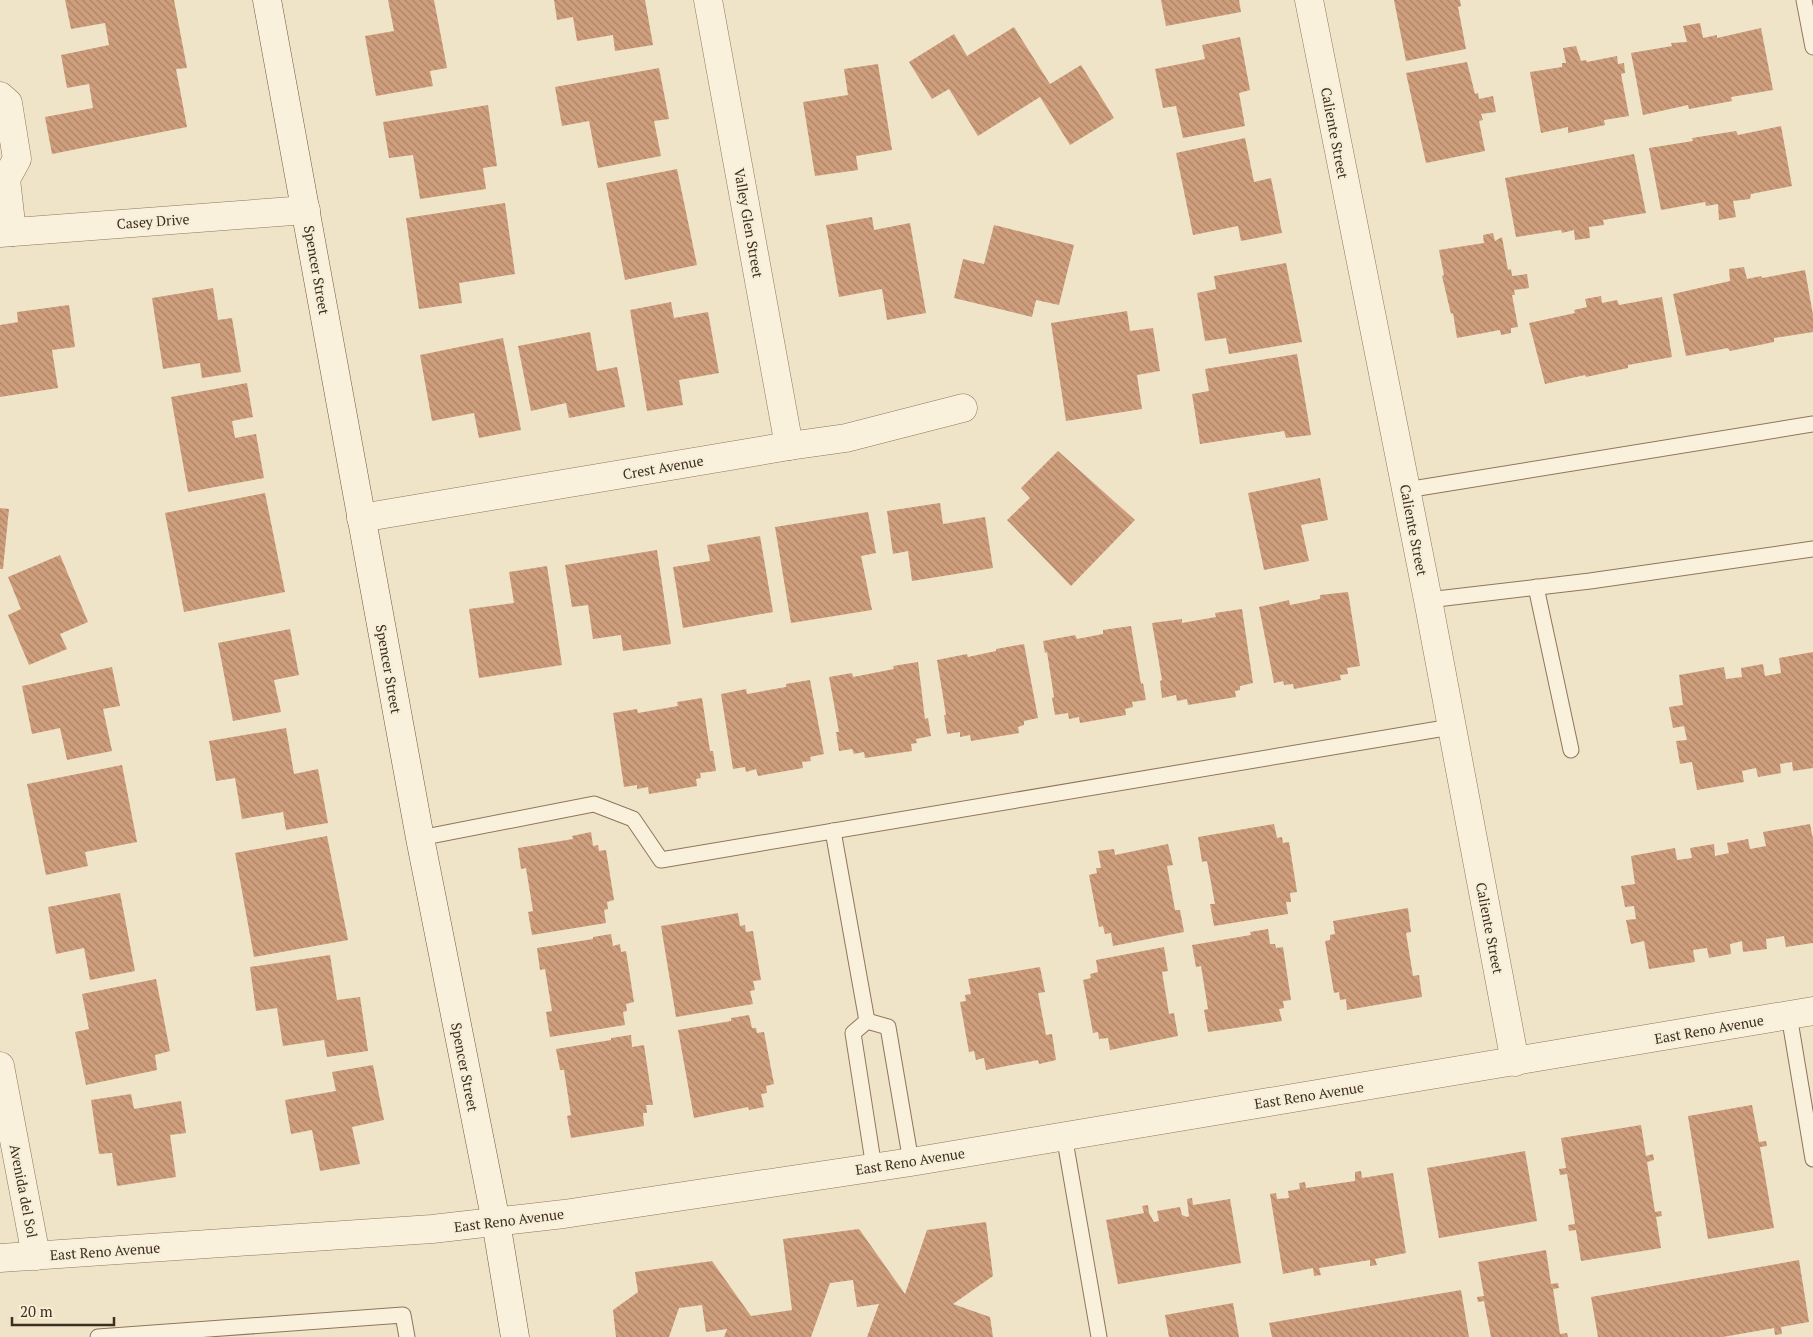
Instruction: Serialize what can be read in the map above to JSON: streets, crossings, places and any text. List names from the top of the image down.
{
  "streets": {
    "street": [
      "Caliente Street",
      "Casey Drive",
      "Valley Glen Street",
      "Spencer Street",
      "Crest Avenue",
      "East Reno Avenue",
      "Avenida del Sol"
    ]
  },
  "crossings": [
    ["Caliente Street", "East Reno Avenue"],
    ["Casey Drive", "Spencer Street"],
    ["Valley Glen Street", "Crest Avenue"],
    ["Spencer Street", "Crest Avenue"],
    ["Spencer Street", "East Reno Avenue"],
    ["East Reno Avenue", "Avenida del Sol"]
  ],
  "scale_bar": "20 m"
}
